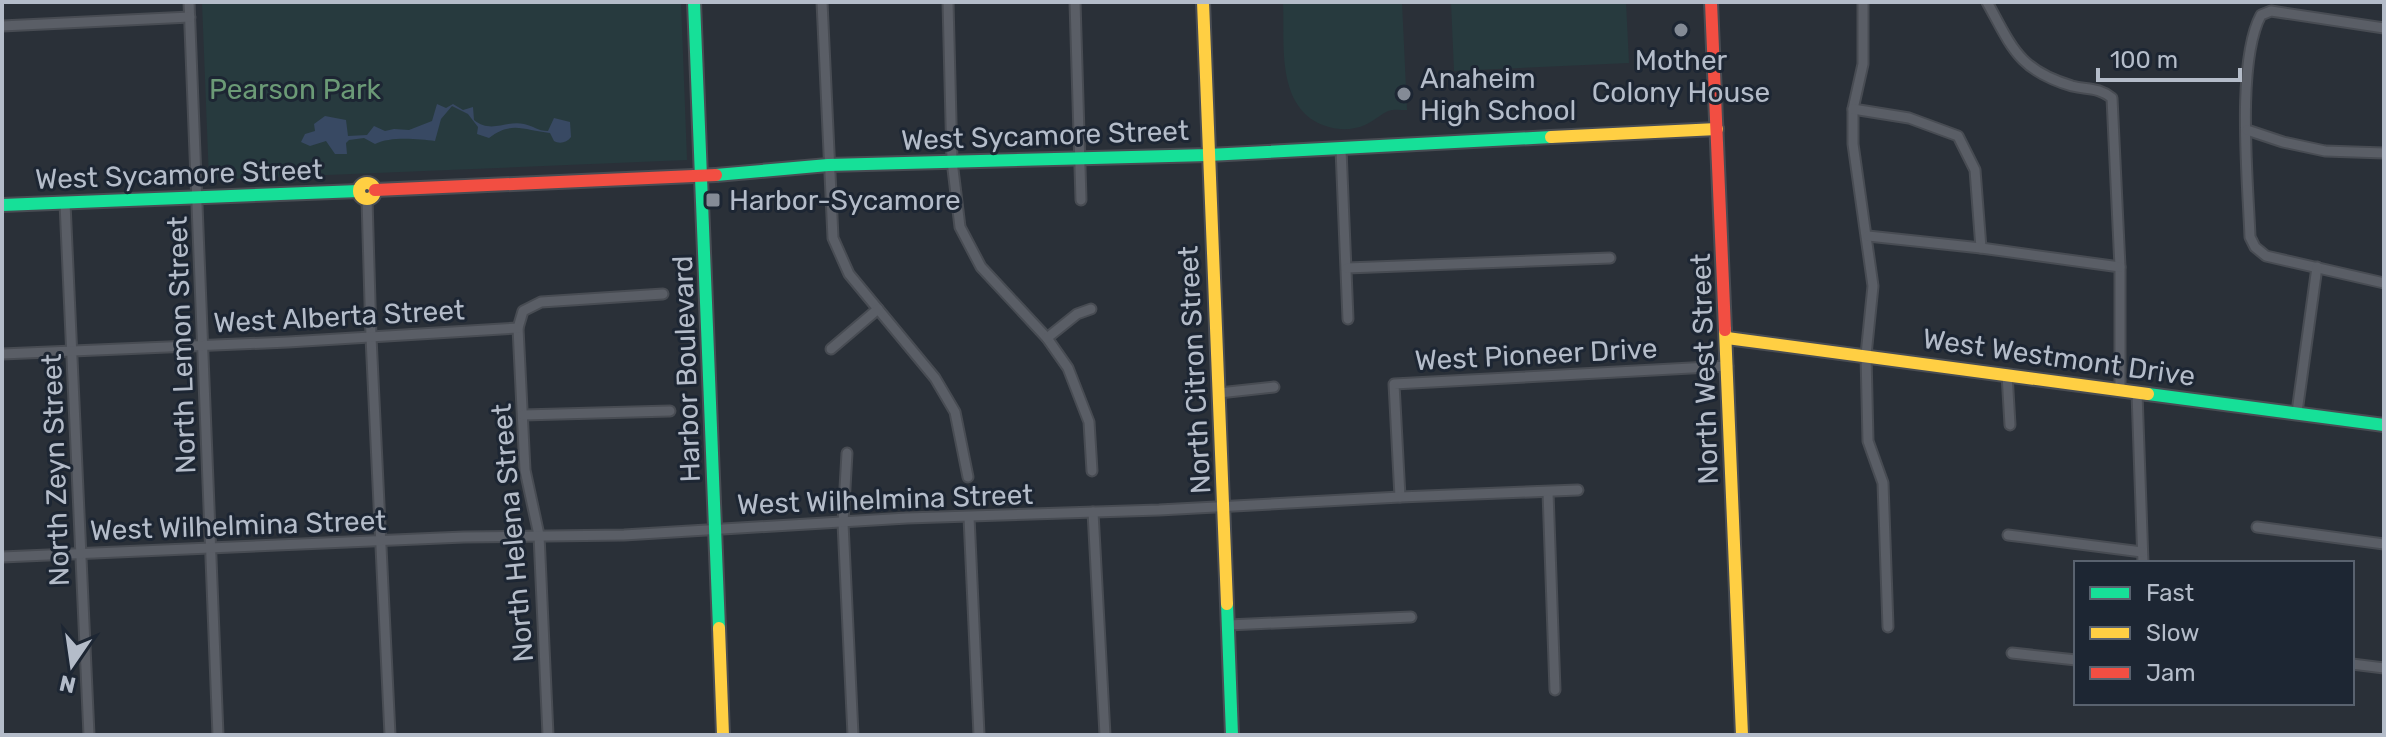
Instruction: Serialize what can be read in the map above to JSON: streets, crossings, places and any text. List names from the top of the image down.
{
  "streets": {
    "street": [
      "West Sycamore Street",
      "West Alberta Street",
      "North Lemon Street",
      "West Pioneer Drive",
      "West Westmont Drive",
      "Harbor Boulevard",
      "North West Street",
      "North Citron Street",
      "North Zeyn Street",
      "West Wilhelmina Street",
      "North Helena Street"
    ]
  },
  "crossings": [
    ["West Sycamore Street", "North Lemon Street"],
    ["West Sycamore Street", "Harbor Boulevard"],
    ["West Sycamore Street", "North West Street"],
    ["West Sycamore Street", "North Citron Street"],
    ["West Sycamore Street", "North Zeyn Street"],
    ["West Alberta Street", "North Lemon Street"],
    ["West Alberta Street", "North Zeyn Street"],
    ["West Alberta Street", "North Helena Street"],
    ["North Lemon Street", "West Wilhelmina Street"],
    ["West Pioneer Drive", "North West Street"],
    ["West Pioneer Drive", "West Wilhelmina Street"],
    ["West Westmont Drive", "North West Street"],
    ["Harbor Boulevard", "West Wilhelmina Street"],
    ["North Citron Street", "West Wilhelmina Street"],
    ["North Zeyn Street", "West Wilhelmina Street"],
    ["West Wilhelmina Street", "North Helena Street"]
  ],
  "parks": ["Pearson Park"],
  "places": {
    "other": ["Mother Colony House", "Anaheim High School"],
    "transit": ["Harbor-Sycamore"]
  },
  "legend": ["Fast", "Slow", "Jam"],
  "scale_bar": "100 m",
  "north": "bottom"
}
